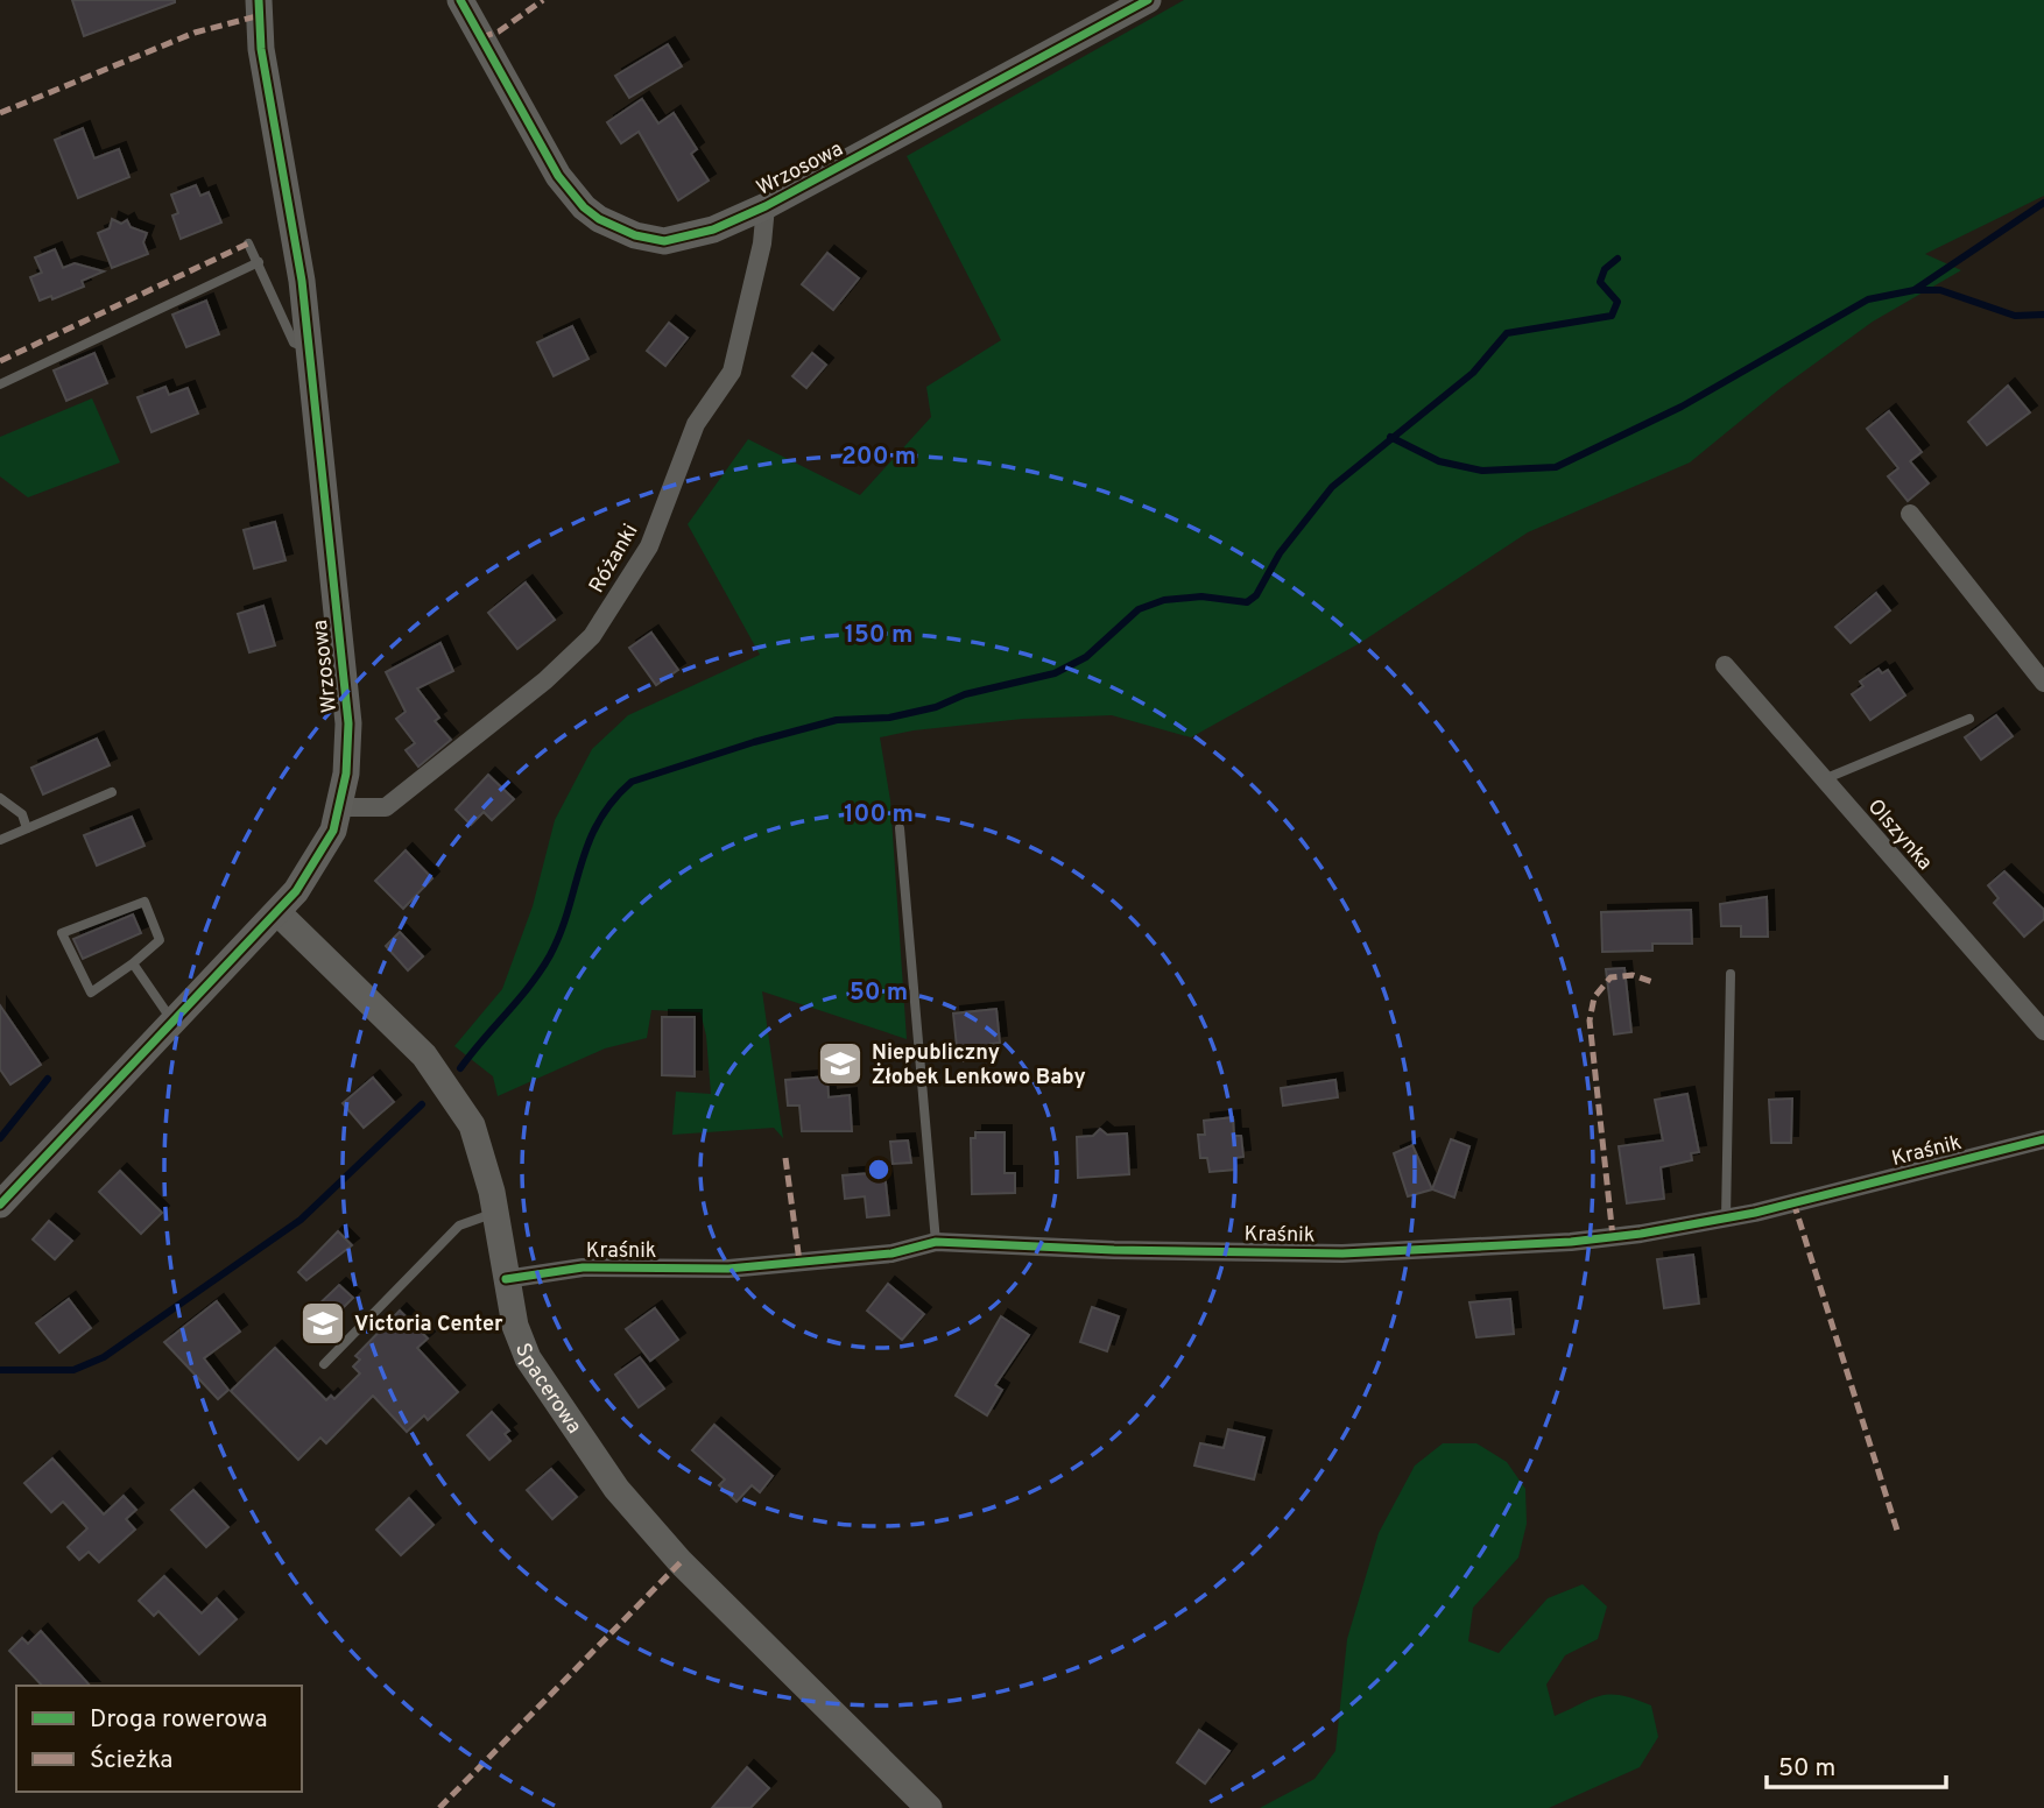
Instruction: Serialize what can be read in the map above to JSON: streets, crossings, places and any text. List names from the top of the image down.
{
  "streets": {
    "street": [
      "Wrzosowa",
      "Różanki",
      "Olszynka",
      "Kraśnik",
      "Spacerowa"
    ]
  },
  "crossings": [
    ["Wrzosowa", "Różanki"],
    ["Wrzosowa", "Spacerowa"],
    ["Kraśnik", "Spacerowa"]
  ],
  "places": {
    "school or university": ["Niepubliczny Żłobek Lenkowo Baby", "Victoria Center"]
  },
  "legend": ["Droga rowerowa", "Ścieżka"],
  "scale_bar": "50 m",
  "rings": [
    "200 m",
    "150 m",
    "100 m",
    "50 m"
  ]
}
